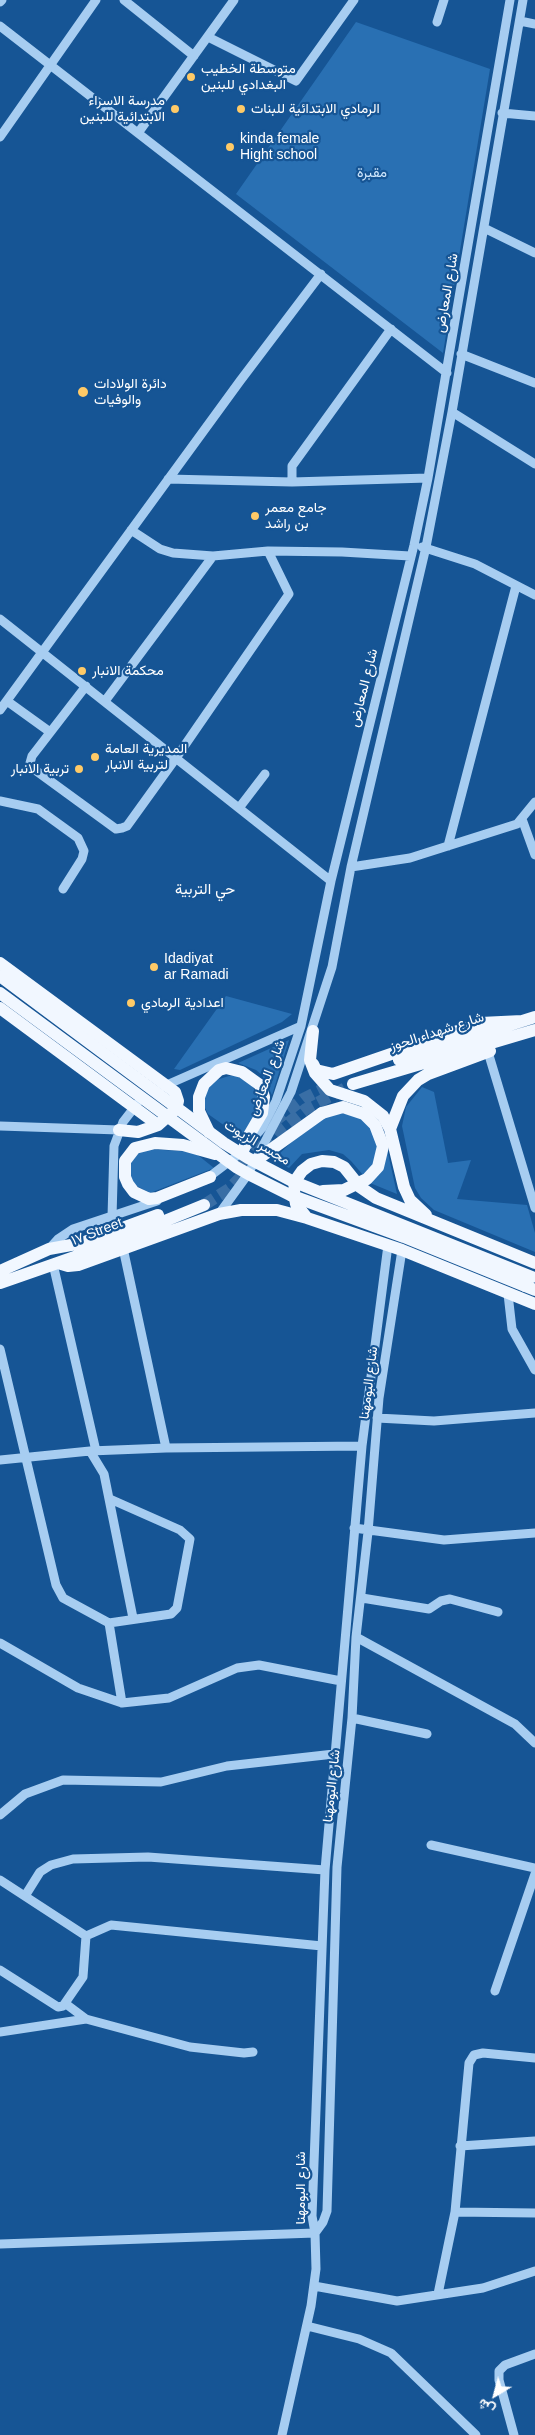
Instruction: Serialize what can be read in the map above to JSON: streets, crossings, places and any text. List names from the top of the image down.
{
  "streets": {
    "main road": ["شارع شهداء الحوز", "مجسر الزيوت", "١٧ Street"],
    "street": ["شارع المعارض", "شارع البومهنا"]
  },
  "crossings": [
    ["شارع المعارض", "١٧ Street"]
  ],
  "districts": ["حي التربية"],
  "parks": ["مقبرة"],
  "places": [
    "متوسطة الخطيب البغدادي للبنين",
    "مدرسة الاسراء الابتدائية للبنين",
    "الرمادي الابتدائية للبنات",
    "kinda female Hight school",
    "دائرة الولادات والوفيات",
    "جامع معمر بن راشد",
    "محكمة الانبار",
    "المديرية العامة لتربية الانبار",
    "تربية الانبار",
    "Idadiyat ar Ramadi",
    "اعدادية الرمادي"
  ],
  "north": "bottom left"
}
